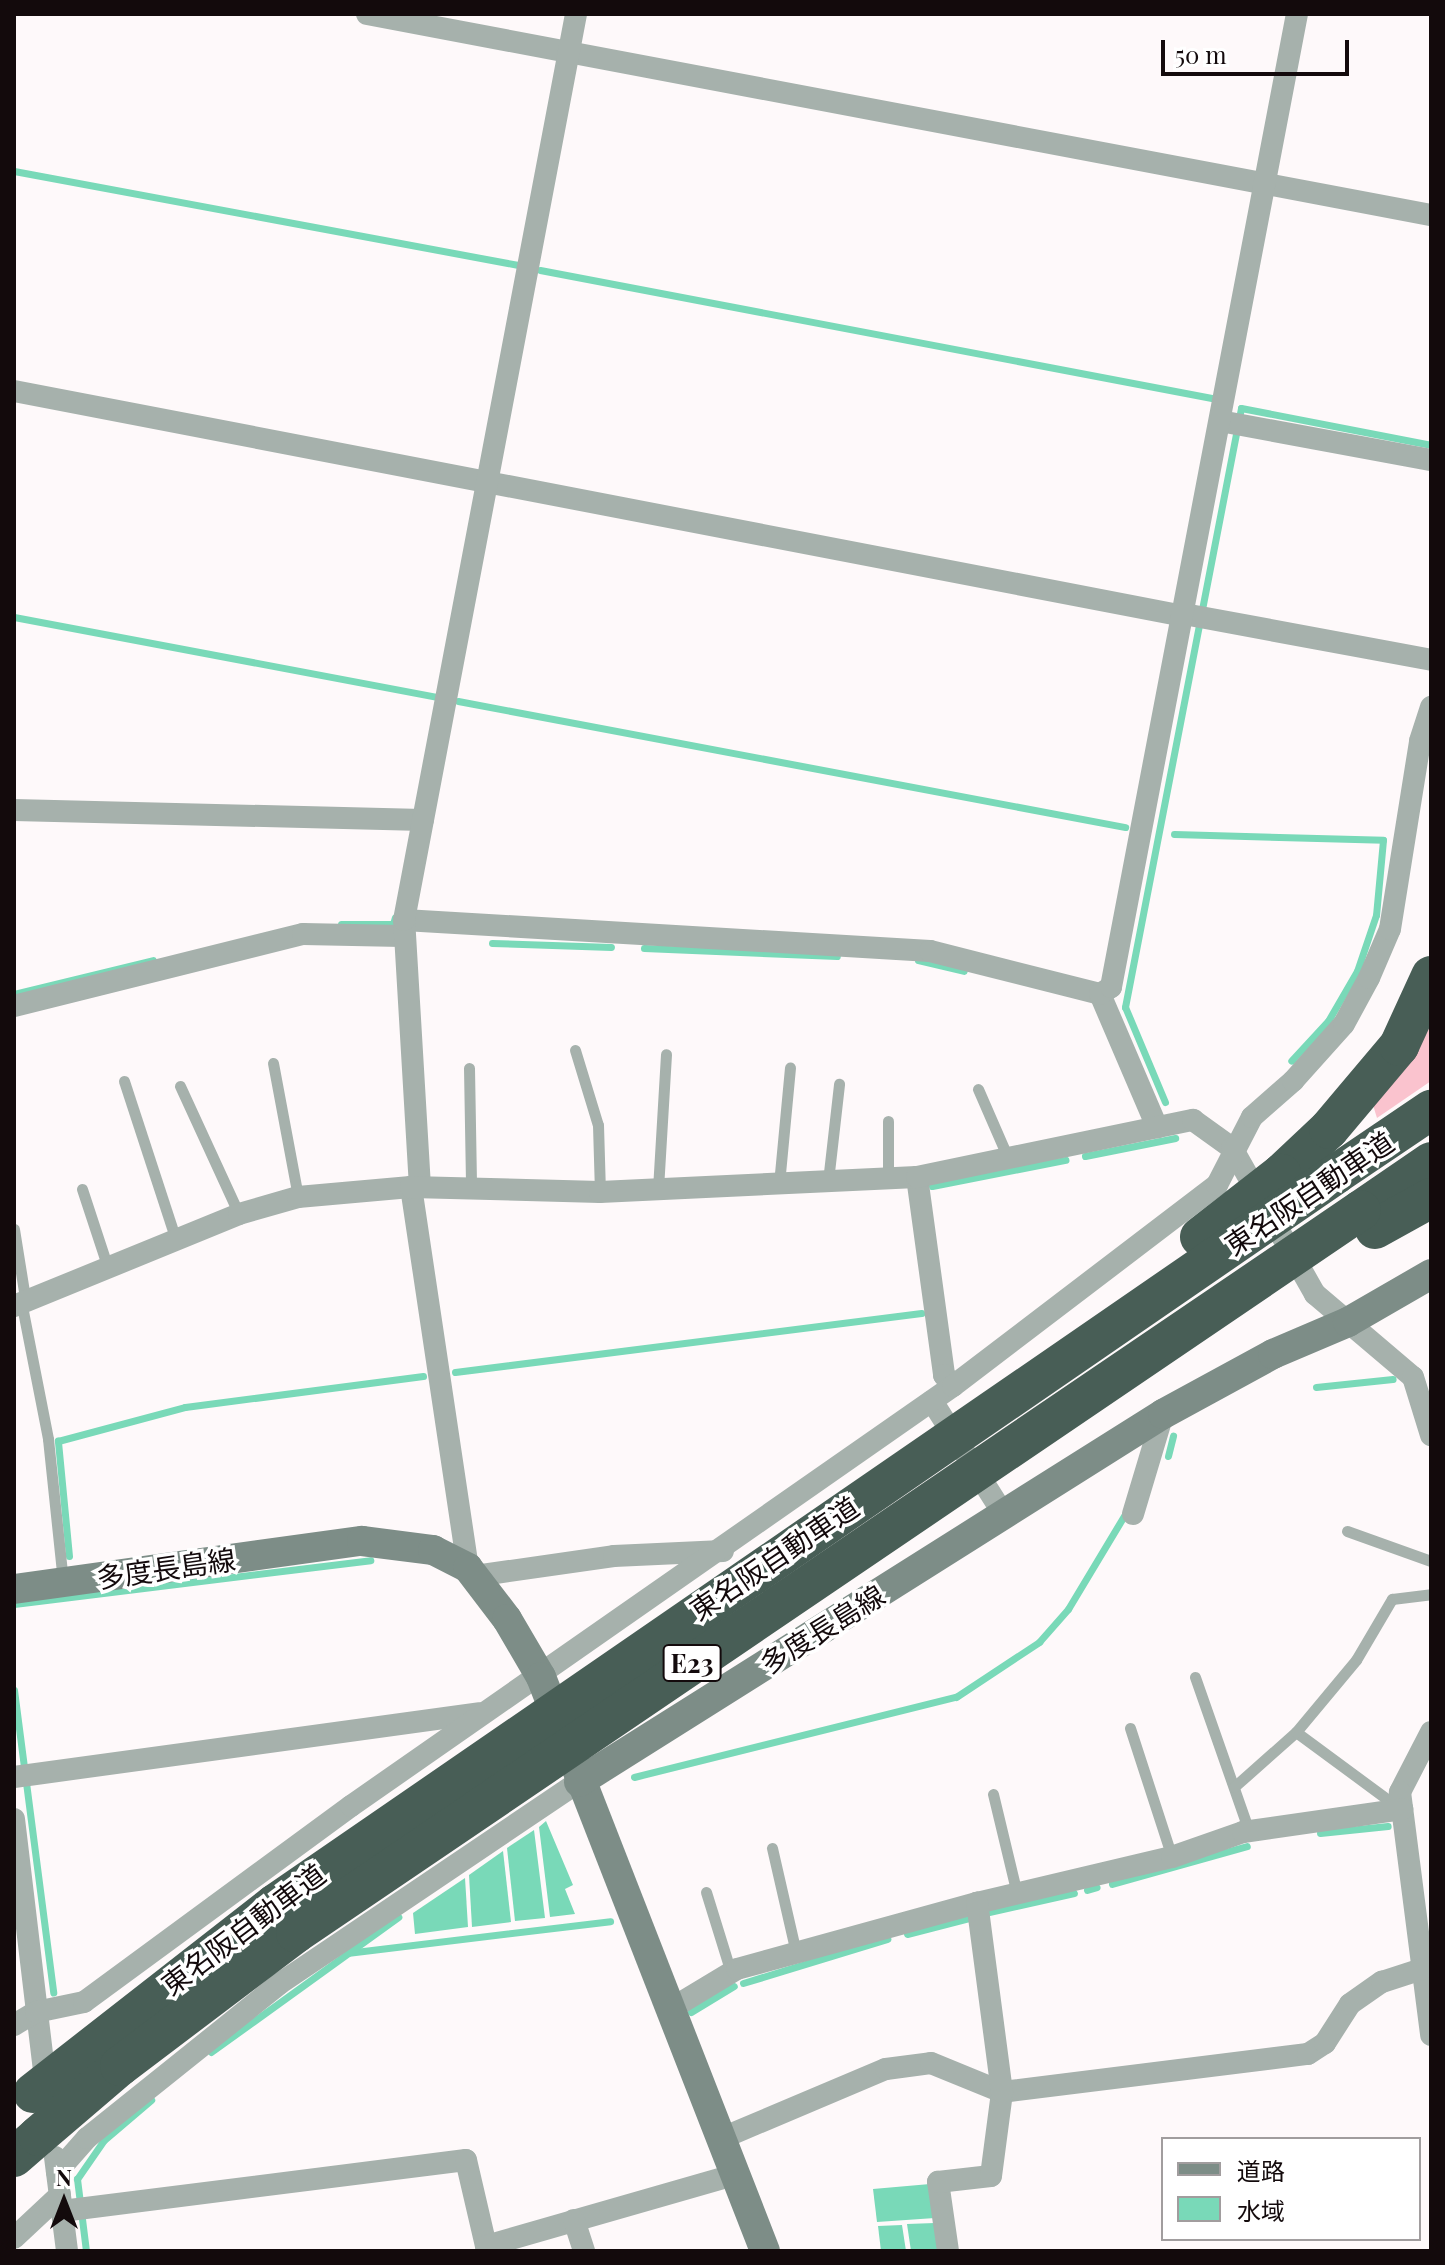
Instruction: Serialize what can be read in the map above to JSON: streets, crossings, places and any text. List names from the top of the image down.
{
  "streets": {
    "highway": ["東名阪自動車道", "E23"],
    "main road": ["多度長島線"]
  },
  "legend": ["道路", "水域"],
  "scale_bar": "50 m",
  "north": "top"
}
